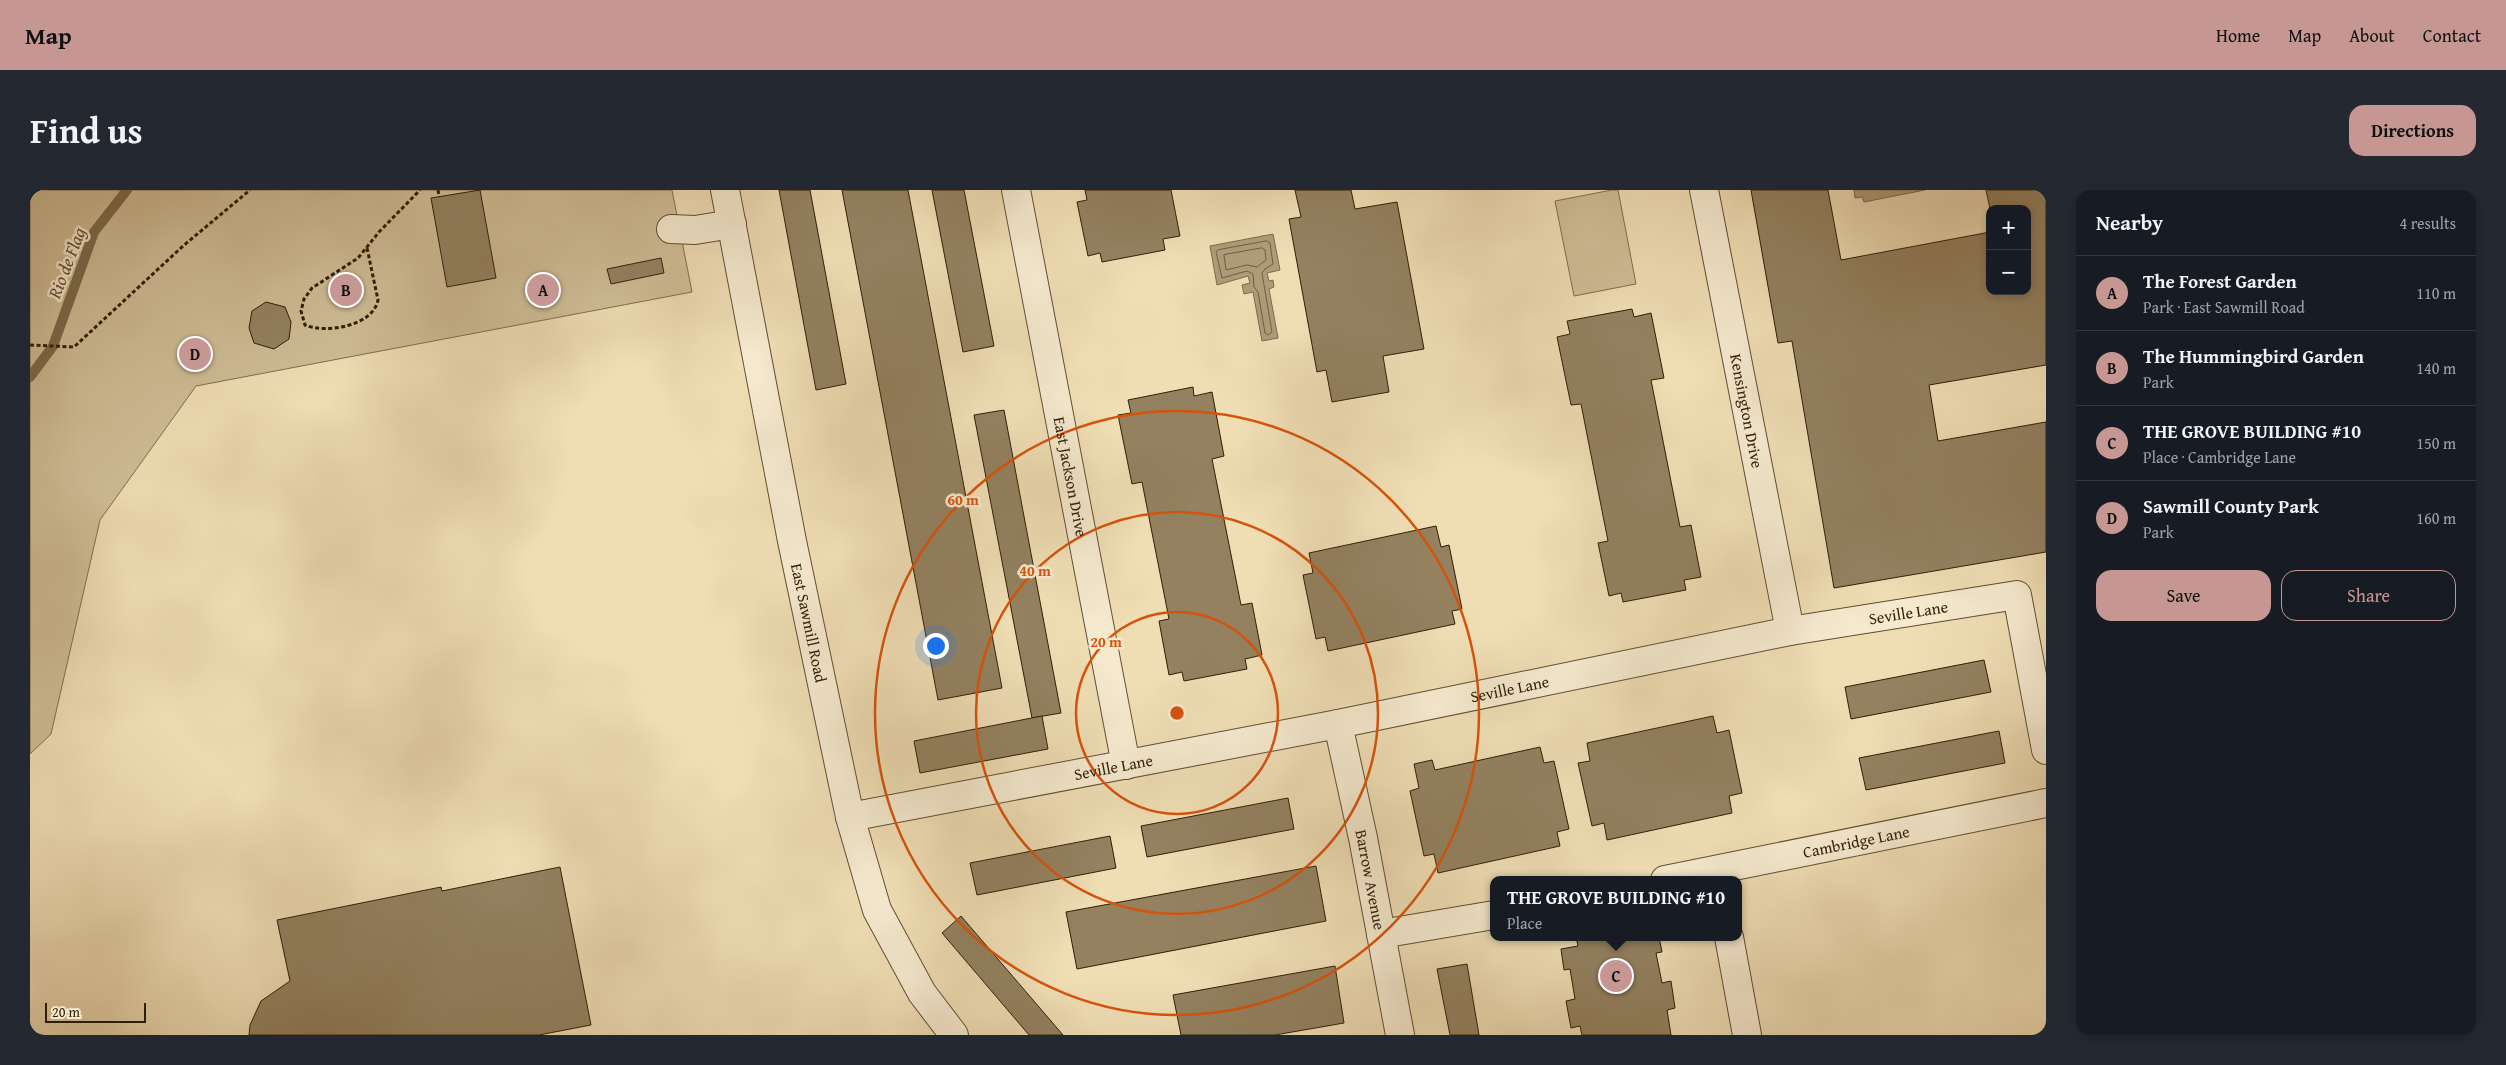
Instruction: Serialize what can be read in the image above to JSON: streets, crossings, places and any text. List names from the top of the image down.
{
  "streets": {
    "street": [
      "Kensington Drive",
      "East Jackson Drive",
      "Seville Lane",
      "East Sawmill Road",
      "Cambridge Lane",
      "Barrow Avenue"
    ]
  },
  "crossings": [
    ["Kensington Drive", "Seville Lane"],
    ["East Jackson Drive", "Seville Lane"],
    ["Seville Lane", "East Sawmill Road"],
    ["Seville Lane", "Barrow Avenue"]
  ],
  "water": ["Rio de Flag"],
  "scale_bar": "20 m",
  "page": {
    "header": "Map",
    "nav": [
      "Home",
      "Map",
      "About",
      "Contact"
    ],
    "title": "Find us",
    "buttons": [
      "Directions",
      ["Save", "Share"]
    ],
    "heading": ["Nearby", "4 results"],
    "map_buttons": ["+", "−"],
    "list": [
      {
        "mark": "A",
        "name": "The Forest Garden",
        "note": "Park · East Sawmill Road",
        "value": "110 m"
      },
      {
        "mark": "B",
        "name": "The Hummingbird Garden",
        "note": "Park",
        "value": "140 m"
      },
      {
        "mark": "C",
        "name": "THE GROVE BUILDING #10",
        "note": "Place · Cambridge Lane",
        "value": "150 m"
      },
      {
        "mark": "D",
        "name": "Sawmill County Park",
        "note": "Park",
        "value": "160 m"
      }
    ],
    "pins": [
      "A",
      "B",
      "D",
      "C"
    ],
    "popup": ["THE GROVE BUILDING #10", "Place"],
    "scale": "20 m"
  },
  "rings": ["60 m", "40 m", "20 m"]
}
